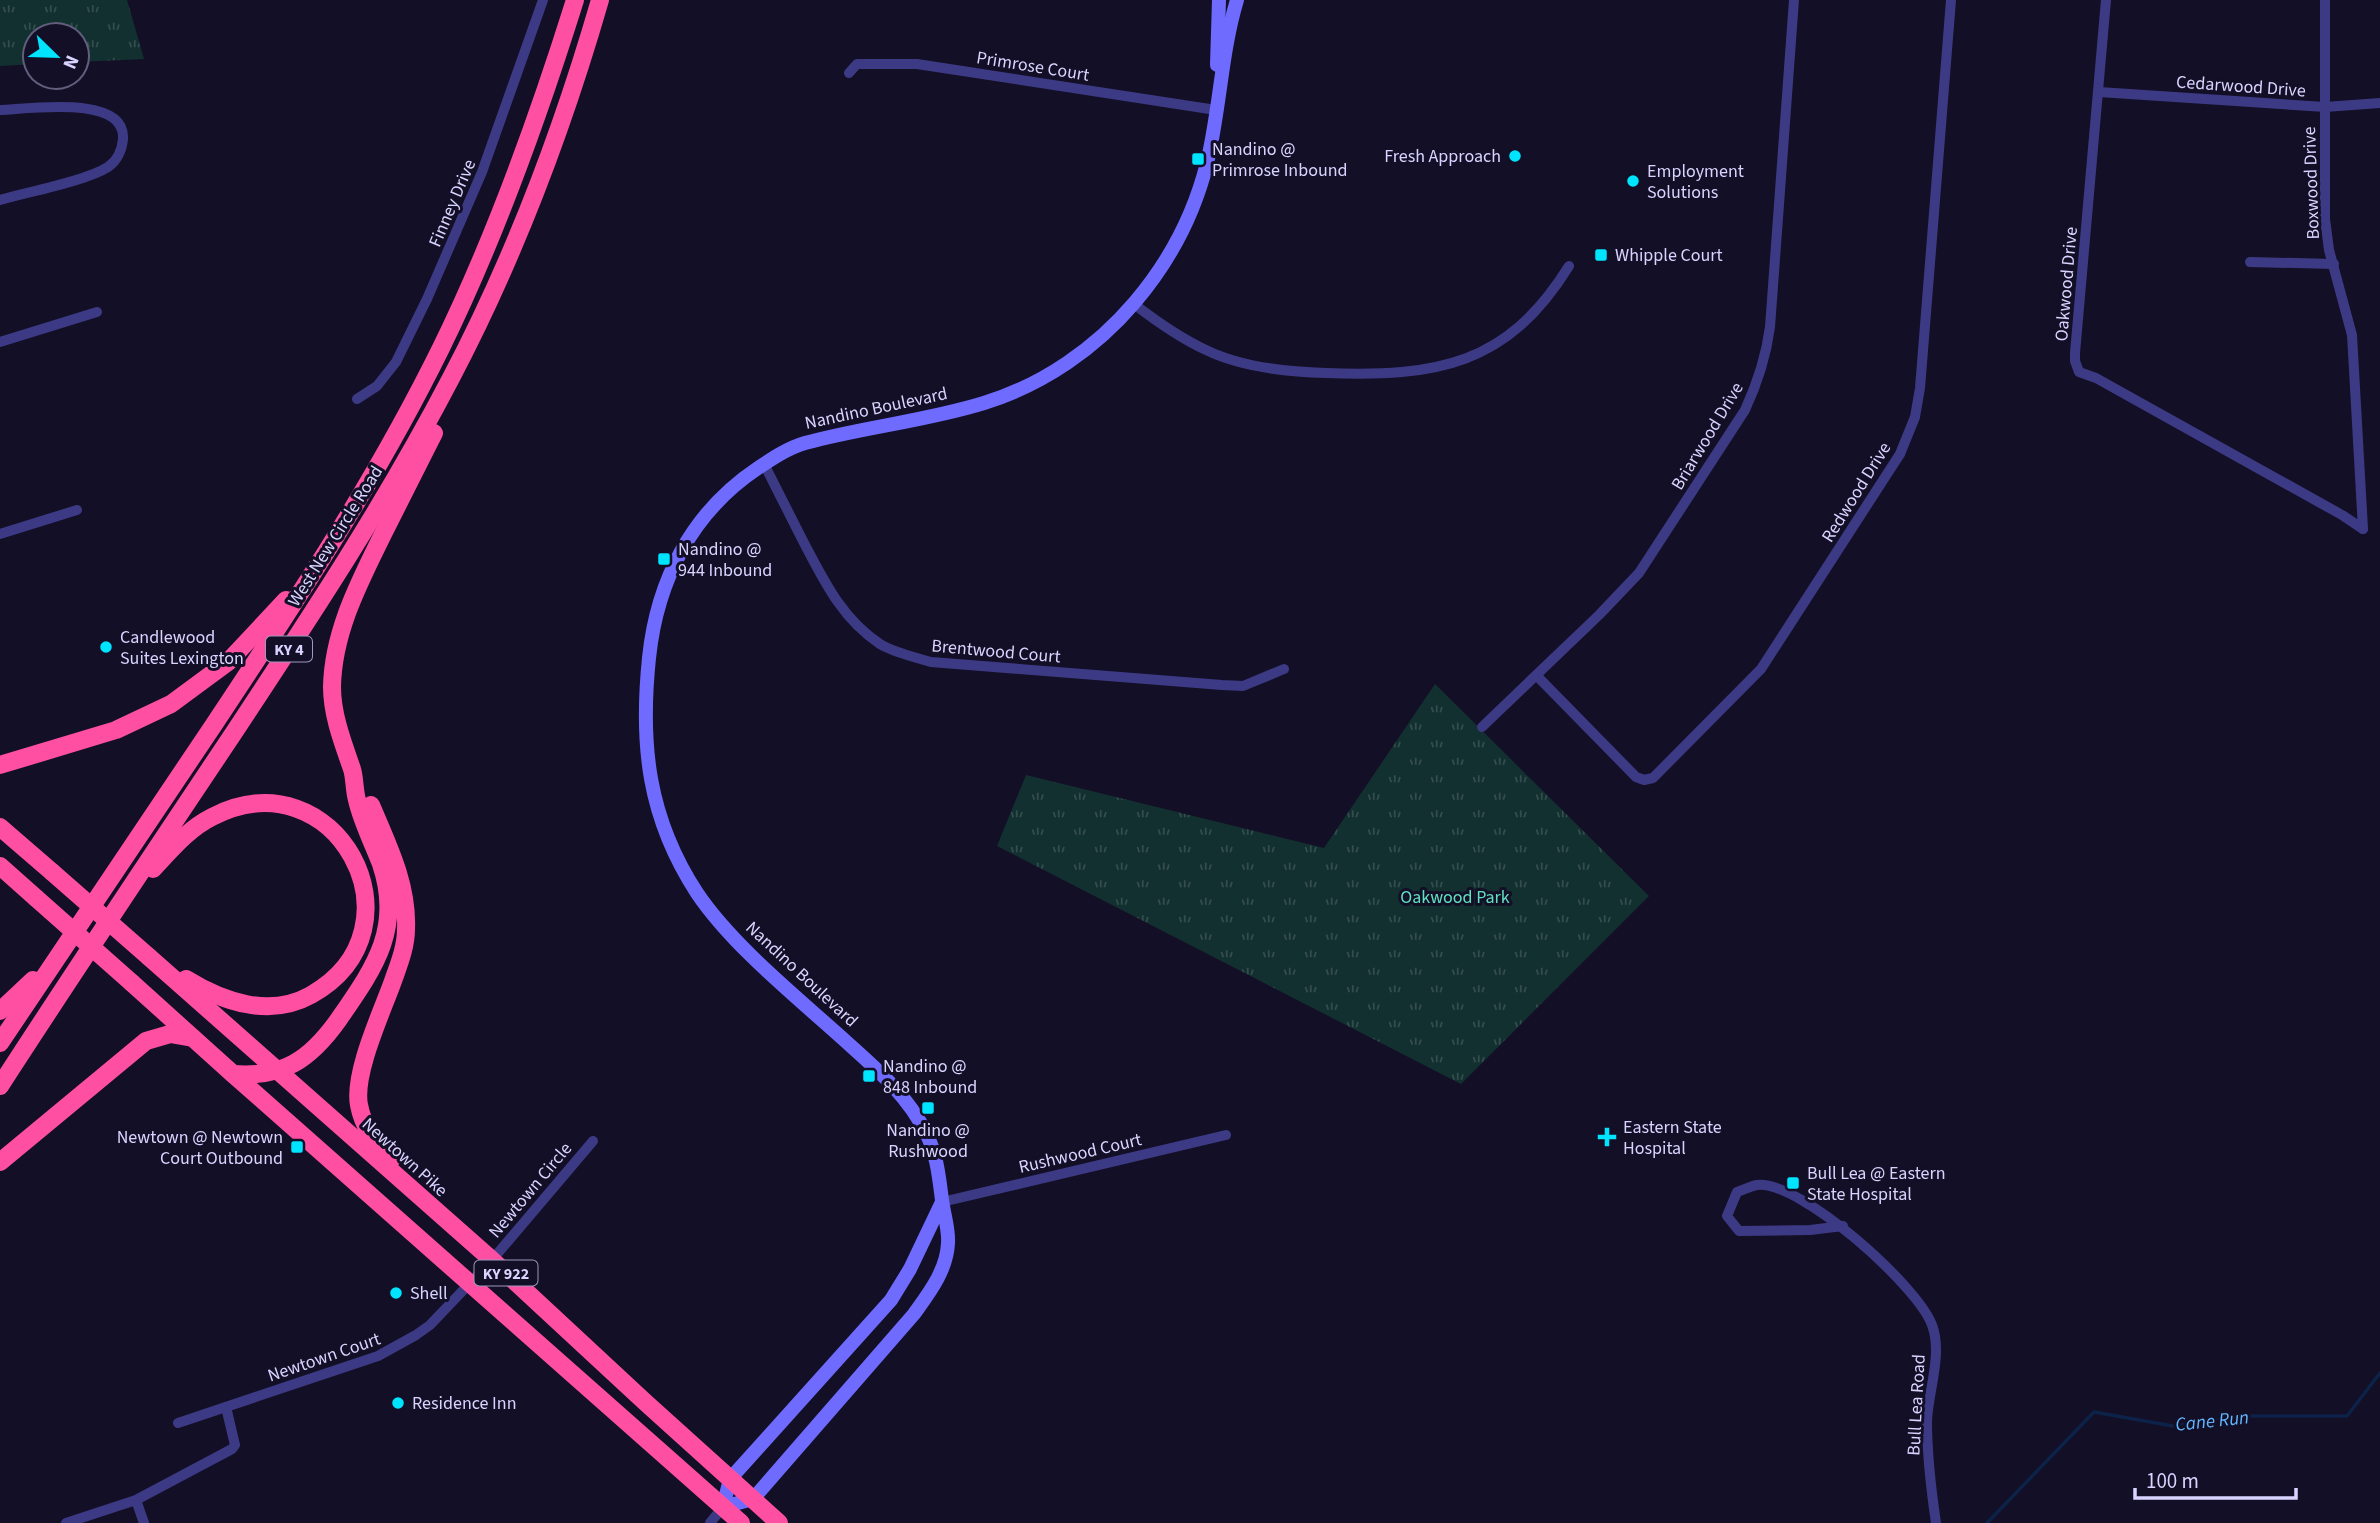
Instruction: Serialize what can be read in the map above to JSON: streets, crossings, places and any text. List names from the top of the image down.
{
  "streets": {
    "highway": [
      "West New Circle Road",
      "KY 4",
      "Newtown Pike",
      "KY 922"
    ],
    "street": [
      "Primrose Court",
      "Cedarwood Drive",
      "Boxwood Drive",
      "Finney Drive",
      "Oakwood Drive",
      "Nandino Boulevard",
      "Briarwood Drive",
      "Redwood Drive",
      "Brentwood Court",
      "Rushwood Court",
      "Newtown Circle",
      "Newtown Court",
      "Bull Lea Road"
    ]
  },
  "crossings": [
    ["Primrose Court", "Nandino Boulevard"],
    ["Cedarwood Drive", "Boxwood Drive"],
    ["Cedarwood Drive", "Oakwood Drive"],
    ["Boxwood Drive", "Oakwood Drive"],
    ["Nandino Boulevard", "Brentwood Court"],
    ["Nandino Boulevard", "Rushwood Court"],
    ["Nandino Boulevard", "Newtown Pike"],
    ["Briarwood Drive", "Redwood Drive"],
    ["West New Circle Road", "KY 4"],
    ["Newtown Pike", "Newtown Circle"],
    ["Newtown Pike", "Newtown Court"],
    ["Newtown Circle", "Newtown Court"],
    ["KY 922", "Newtown Court"]
  ],
  "water": ["Cane Run"],
  "parks": ["Oakwood Park"],
  "places": {
    "other": [
      "Fresh Approach",
      "Employment Solutions",
      "Candlewood Suites Lexington",
      "Shell",
      "Residence Inn"
    ],
    "transit": [
      "Nandino @ Primrose Inbound",
      "Whipple Court",
      "Nandino @ 944 Inbound",
      "Nandino @ 848 Inbound",
      "Nandino @ Rushwood",
      "Newtown @ Newtown Court Outbound",
      "Bull Lea @ Eastern State Hospital"
    ],
    "health": ["Eastern State Hospital"]
  },
  "scale_bar": "100 m",
  "north": "bottom right"
}
